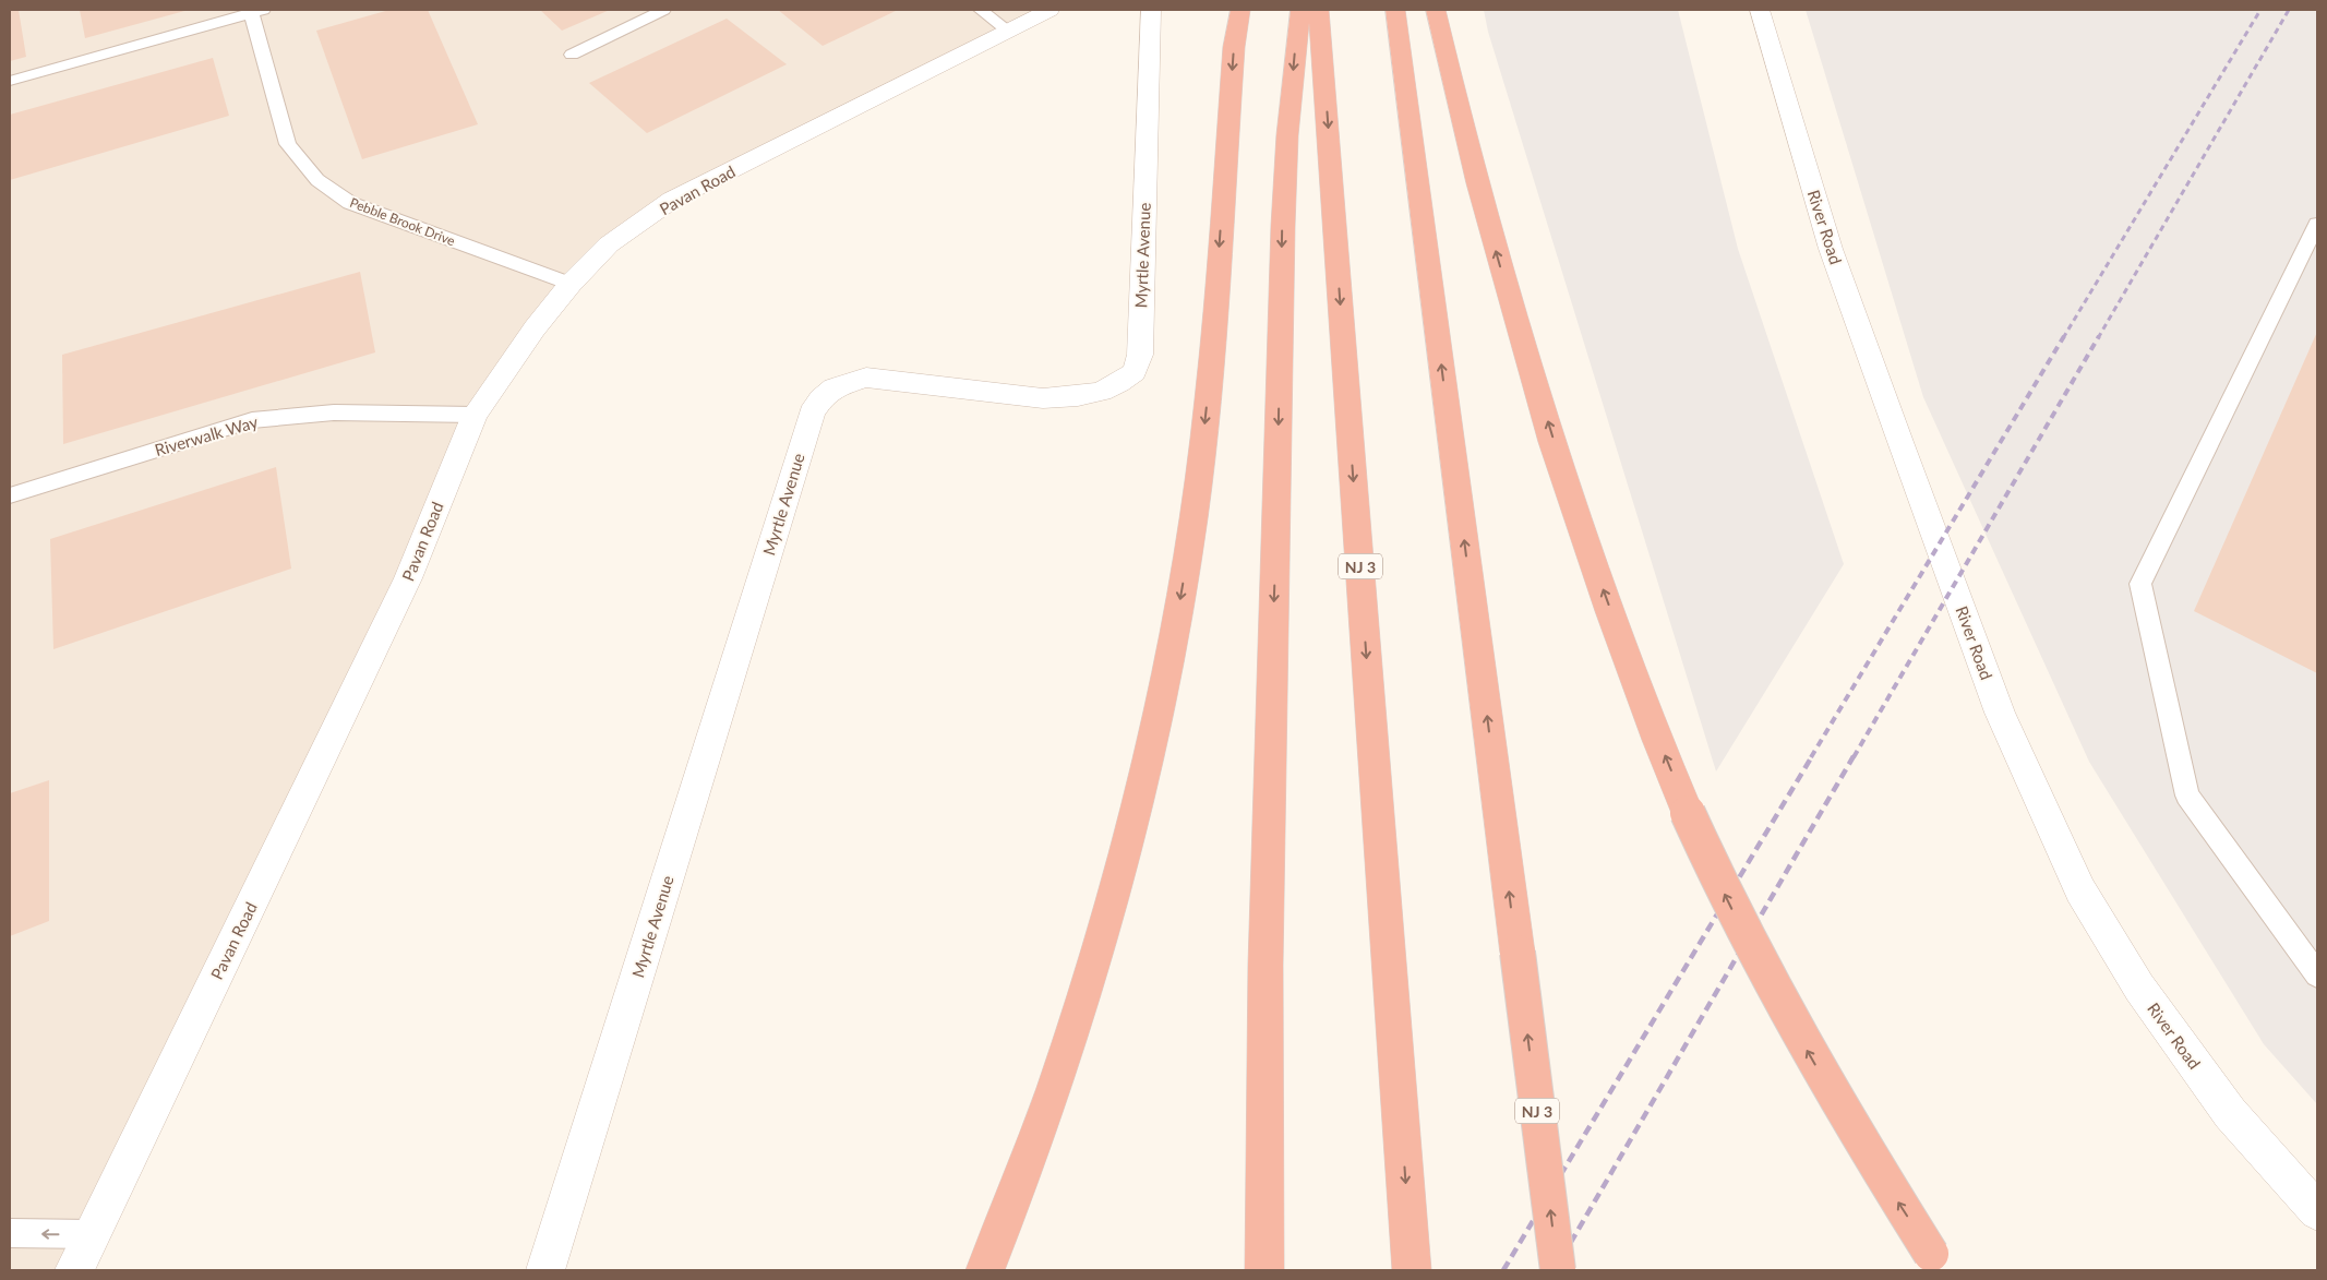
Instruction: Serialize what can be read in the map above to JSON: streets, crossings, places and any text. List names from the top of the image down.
{
  "streets": {
    "highway": ["NJ 3"],
    "street": ["Pavan Road", "River Road", "Myrtle Avenue"],
    "lane": ["Pebble Brook Drive", "Riverwalk Way"]
  },
  "crossings": [
    ["Pavan Road", "Pebble Brook Drive"],
    ["Pavan Road", "Riverwalk Way"]
  ]
}
